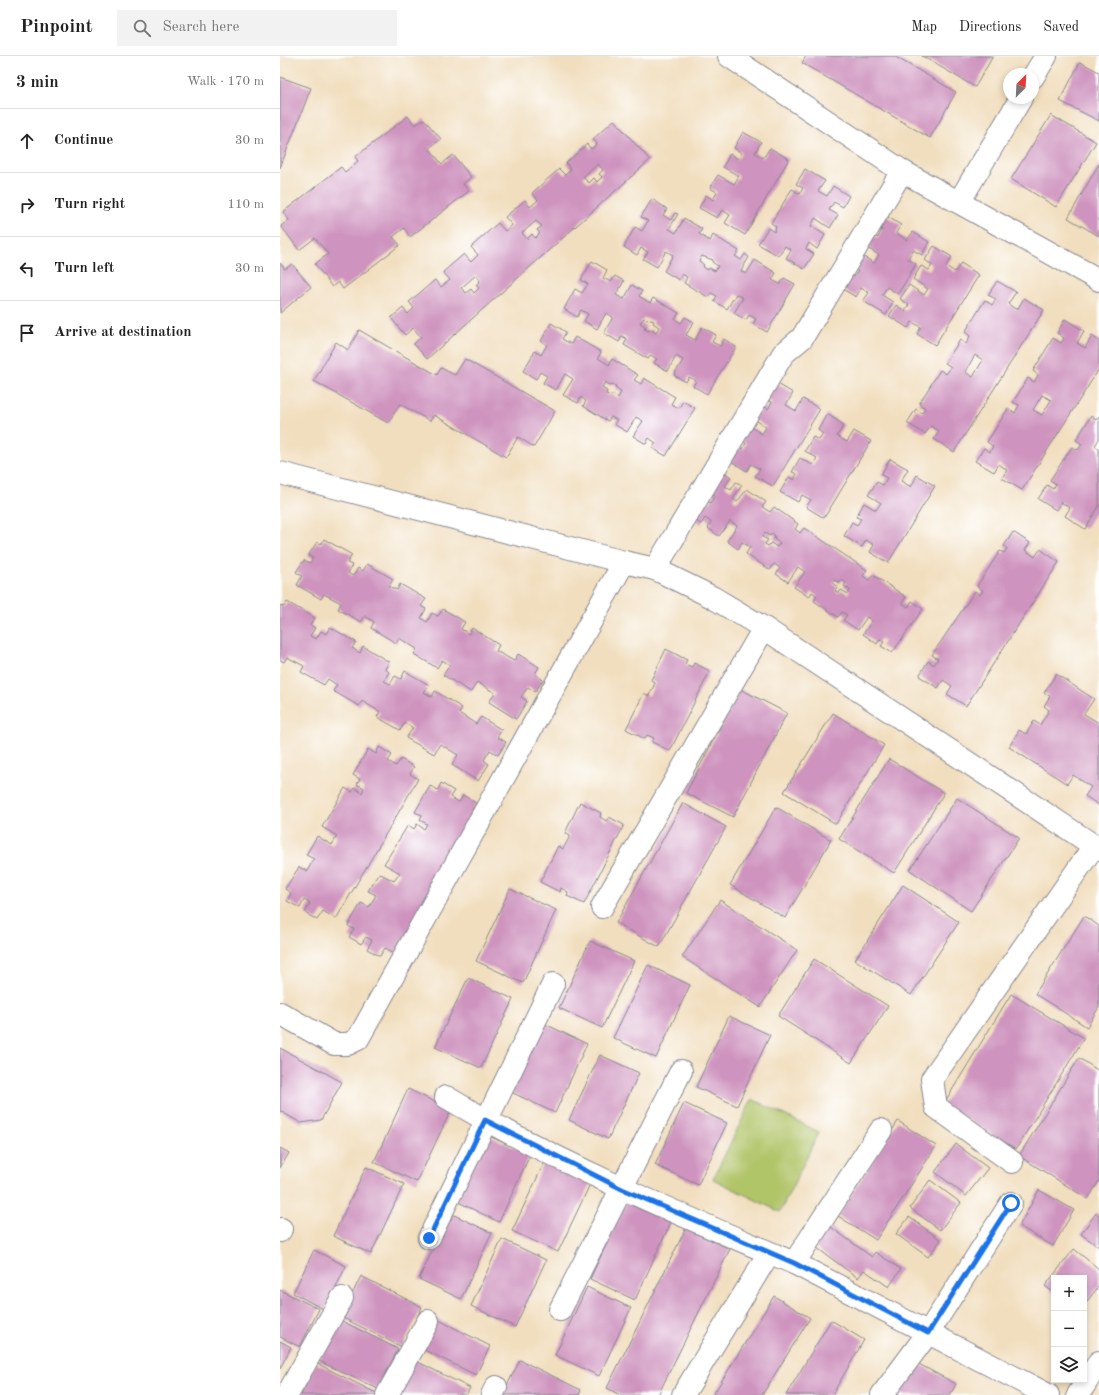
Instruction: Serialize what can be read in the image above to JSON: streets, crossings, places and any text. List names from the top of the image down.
{
  "north": "top right",
  "page": {
    "header": "Pinpoint",
    "search": "Search here",
    "nav": ["Map", "Directions", "Saved"],
    "heading": ["3 min", "Walk · 170 m"],
    "list": [
      ["Continue", "30 m"],
      ["Turn right", "110 m"],
      ["Turn left", "30 m"],
      "Arrive at destination"
    ],
    "map_buttons": ["+", "−"]
  }
}
